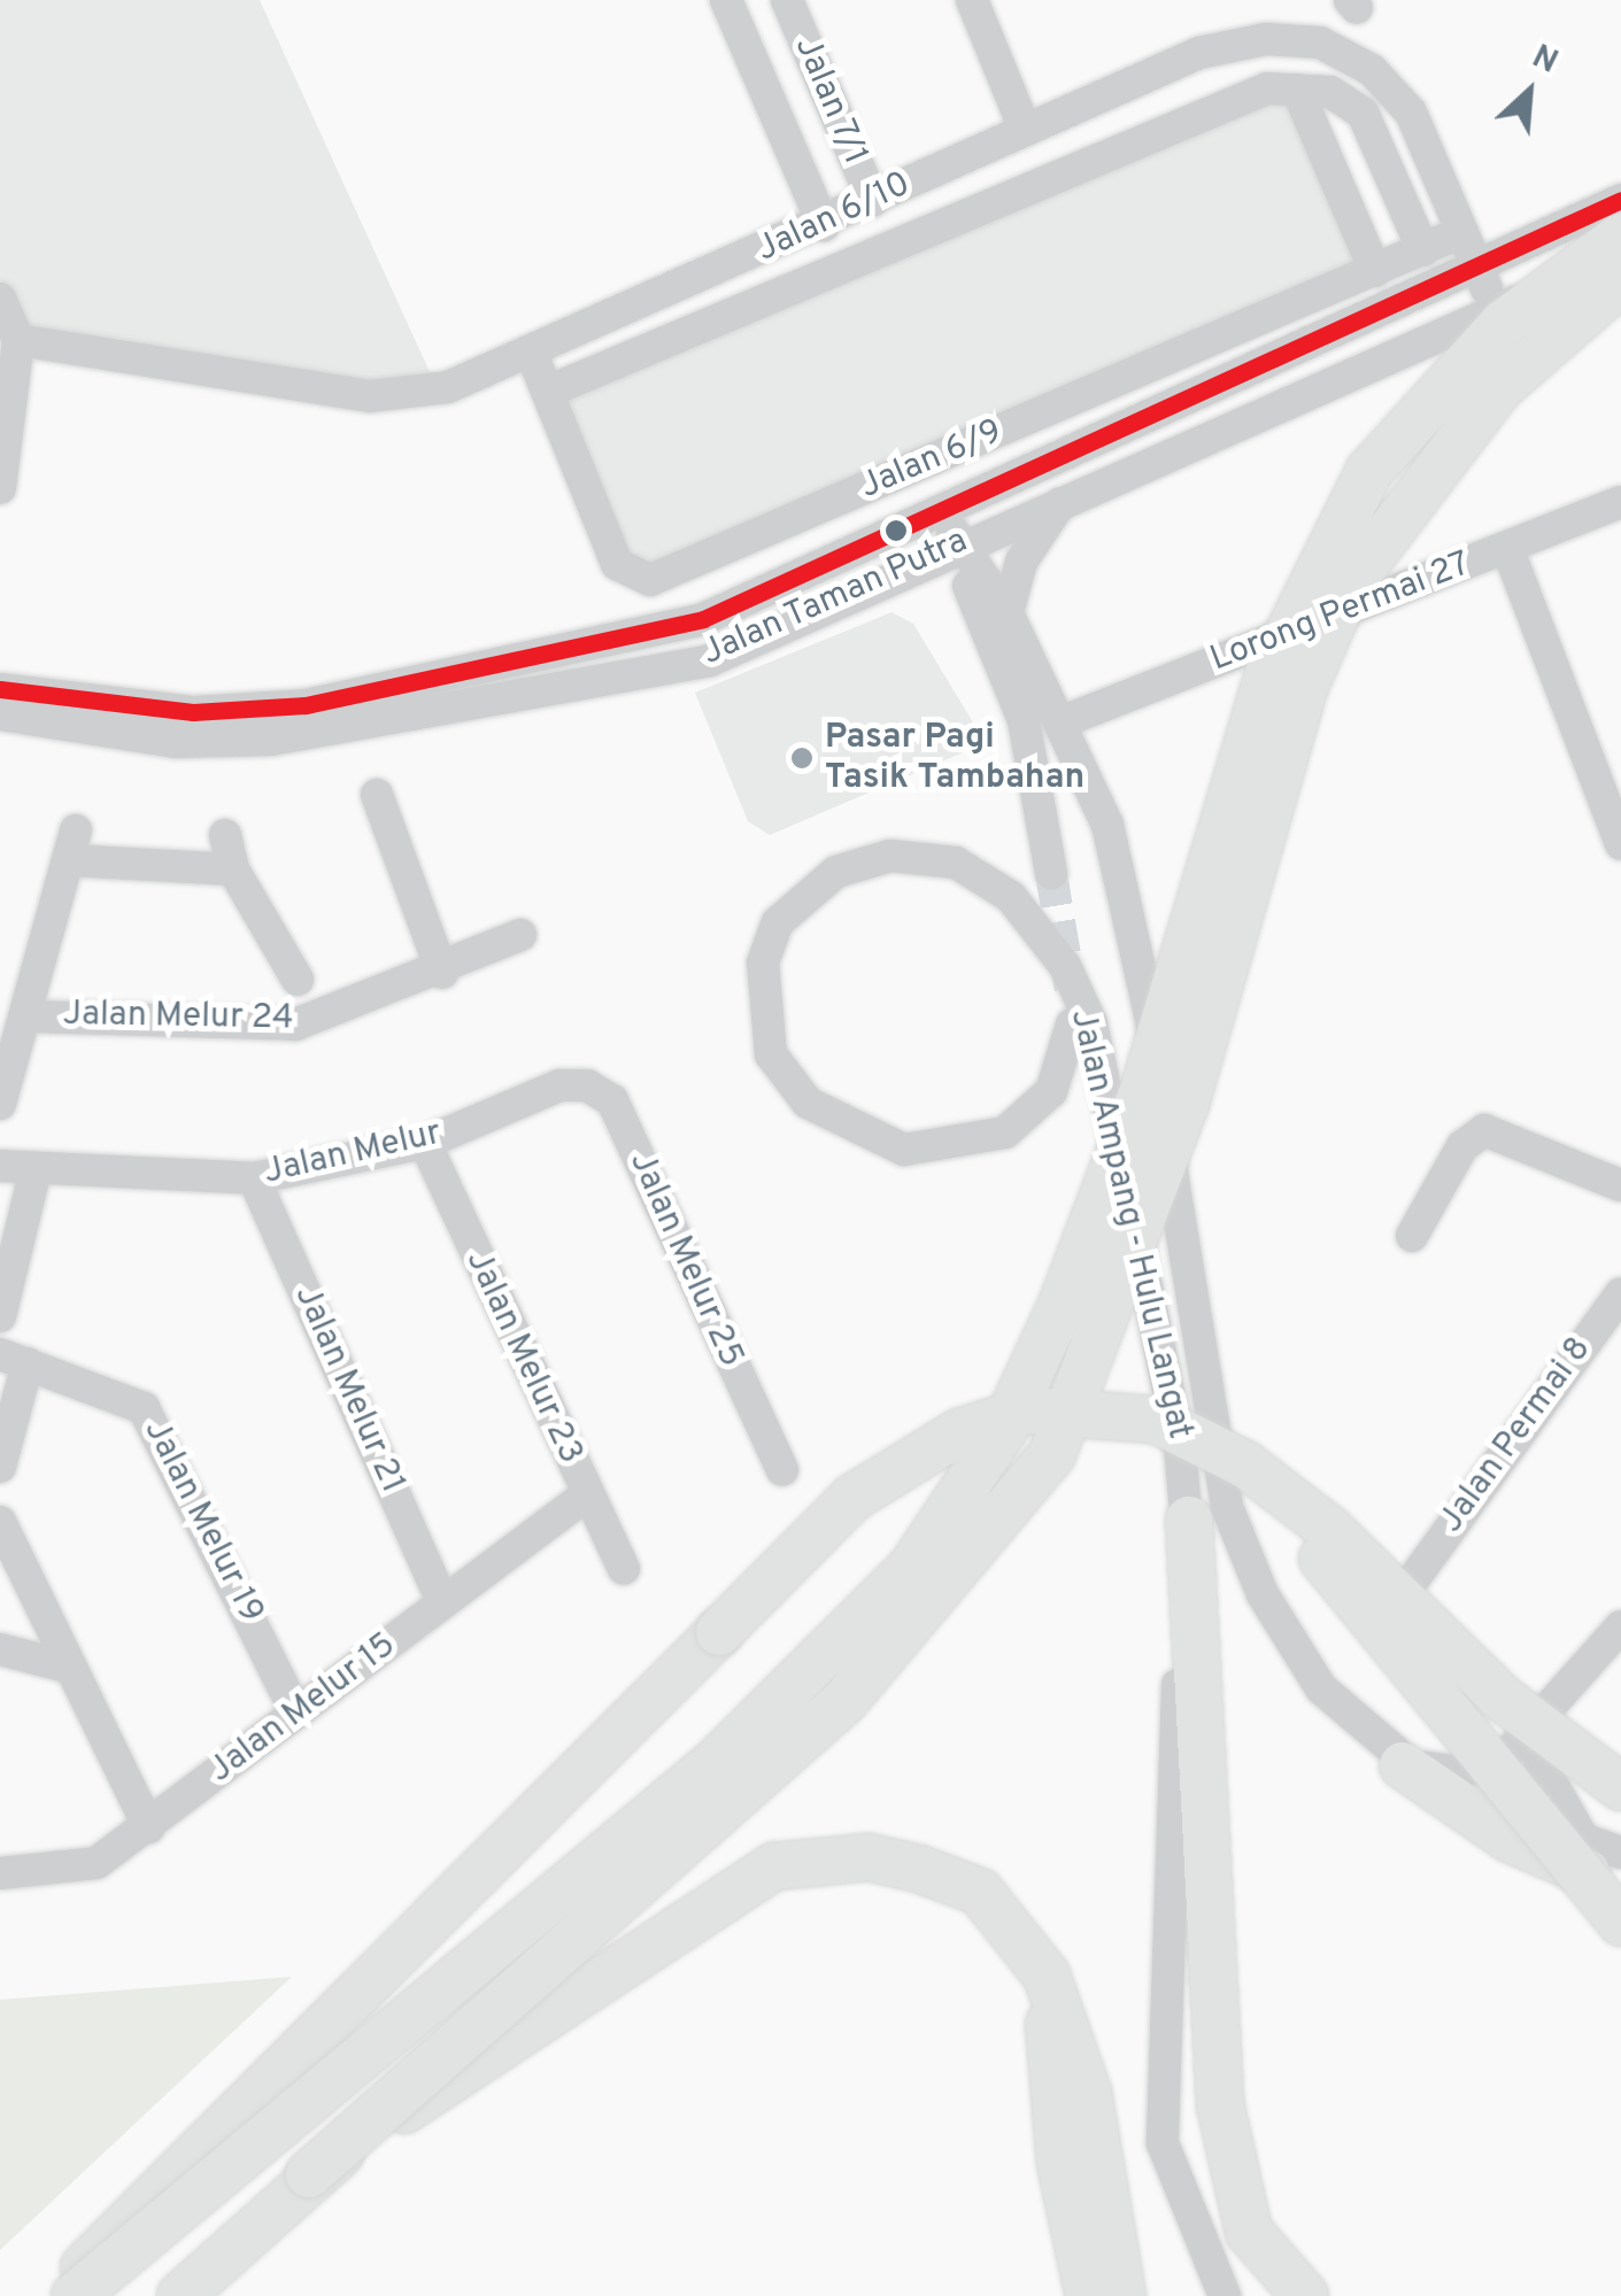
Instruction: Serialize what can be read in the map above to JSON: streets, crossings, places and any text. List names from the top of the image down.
{
  "streets": {
    "street": [
      "Jalan 7/1",
      "Jalan 6/10",
      "Jalan 6/9",
      "Jalan Taman Putra",
      "Lorong Permai 27",
      "Jalan Melur 24",
      "Jalan Melur",
      "Jalan Ampang - Hulu Langat",
      "Jalan Melur 25",
      "Jalan Melur 23",
      "Jalan Melur 21",
      "Jalan Permai 8",
      "Jalan Melur 19",
      "Jalan Melur 15"
    ]
  },
  "crossings": [
    ["Jalan 7/1", "Jalan 6/10"],
    ["Jalan 6/10", "Jalan 6/9"],
    ["Jalan 6/10", "Jalan Taman Putra"],
    ["Jalan Taman Putra", "Jalan Ampang - Hulu Langat"],
    ["Lorong Permai 27", "Jalan Ampang - Hulu Langat"],
    ["Jalan Melur", "Jalan Melur 25"],
    ["Jalan Melur", "Jalan Melur 23"],
    ["Jalan Melur", "Jalan Melur 21"],
    ["Jalan Melur 23", "Jalan Melur 15"],
    ["Jalan Melur 21", "Jalan Melur 15"],
    ["Jalan Melur 19", "Jalan Melur 15"]
  ],
  "places": ["Pasar Pagi Tasik Tambahan"],
  "north": "top right"
}
